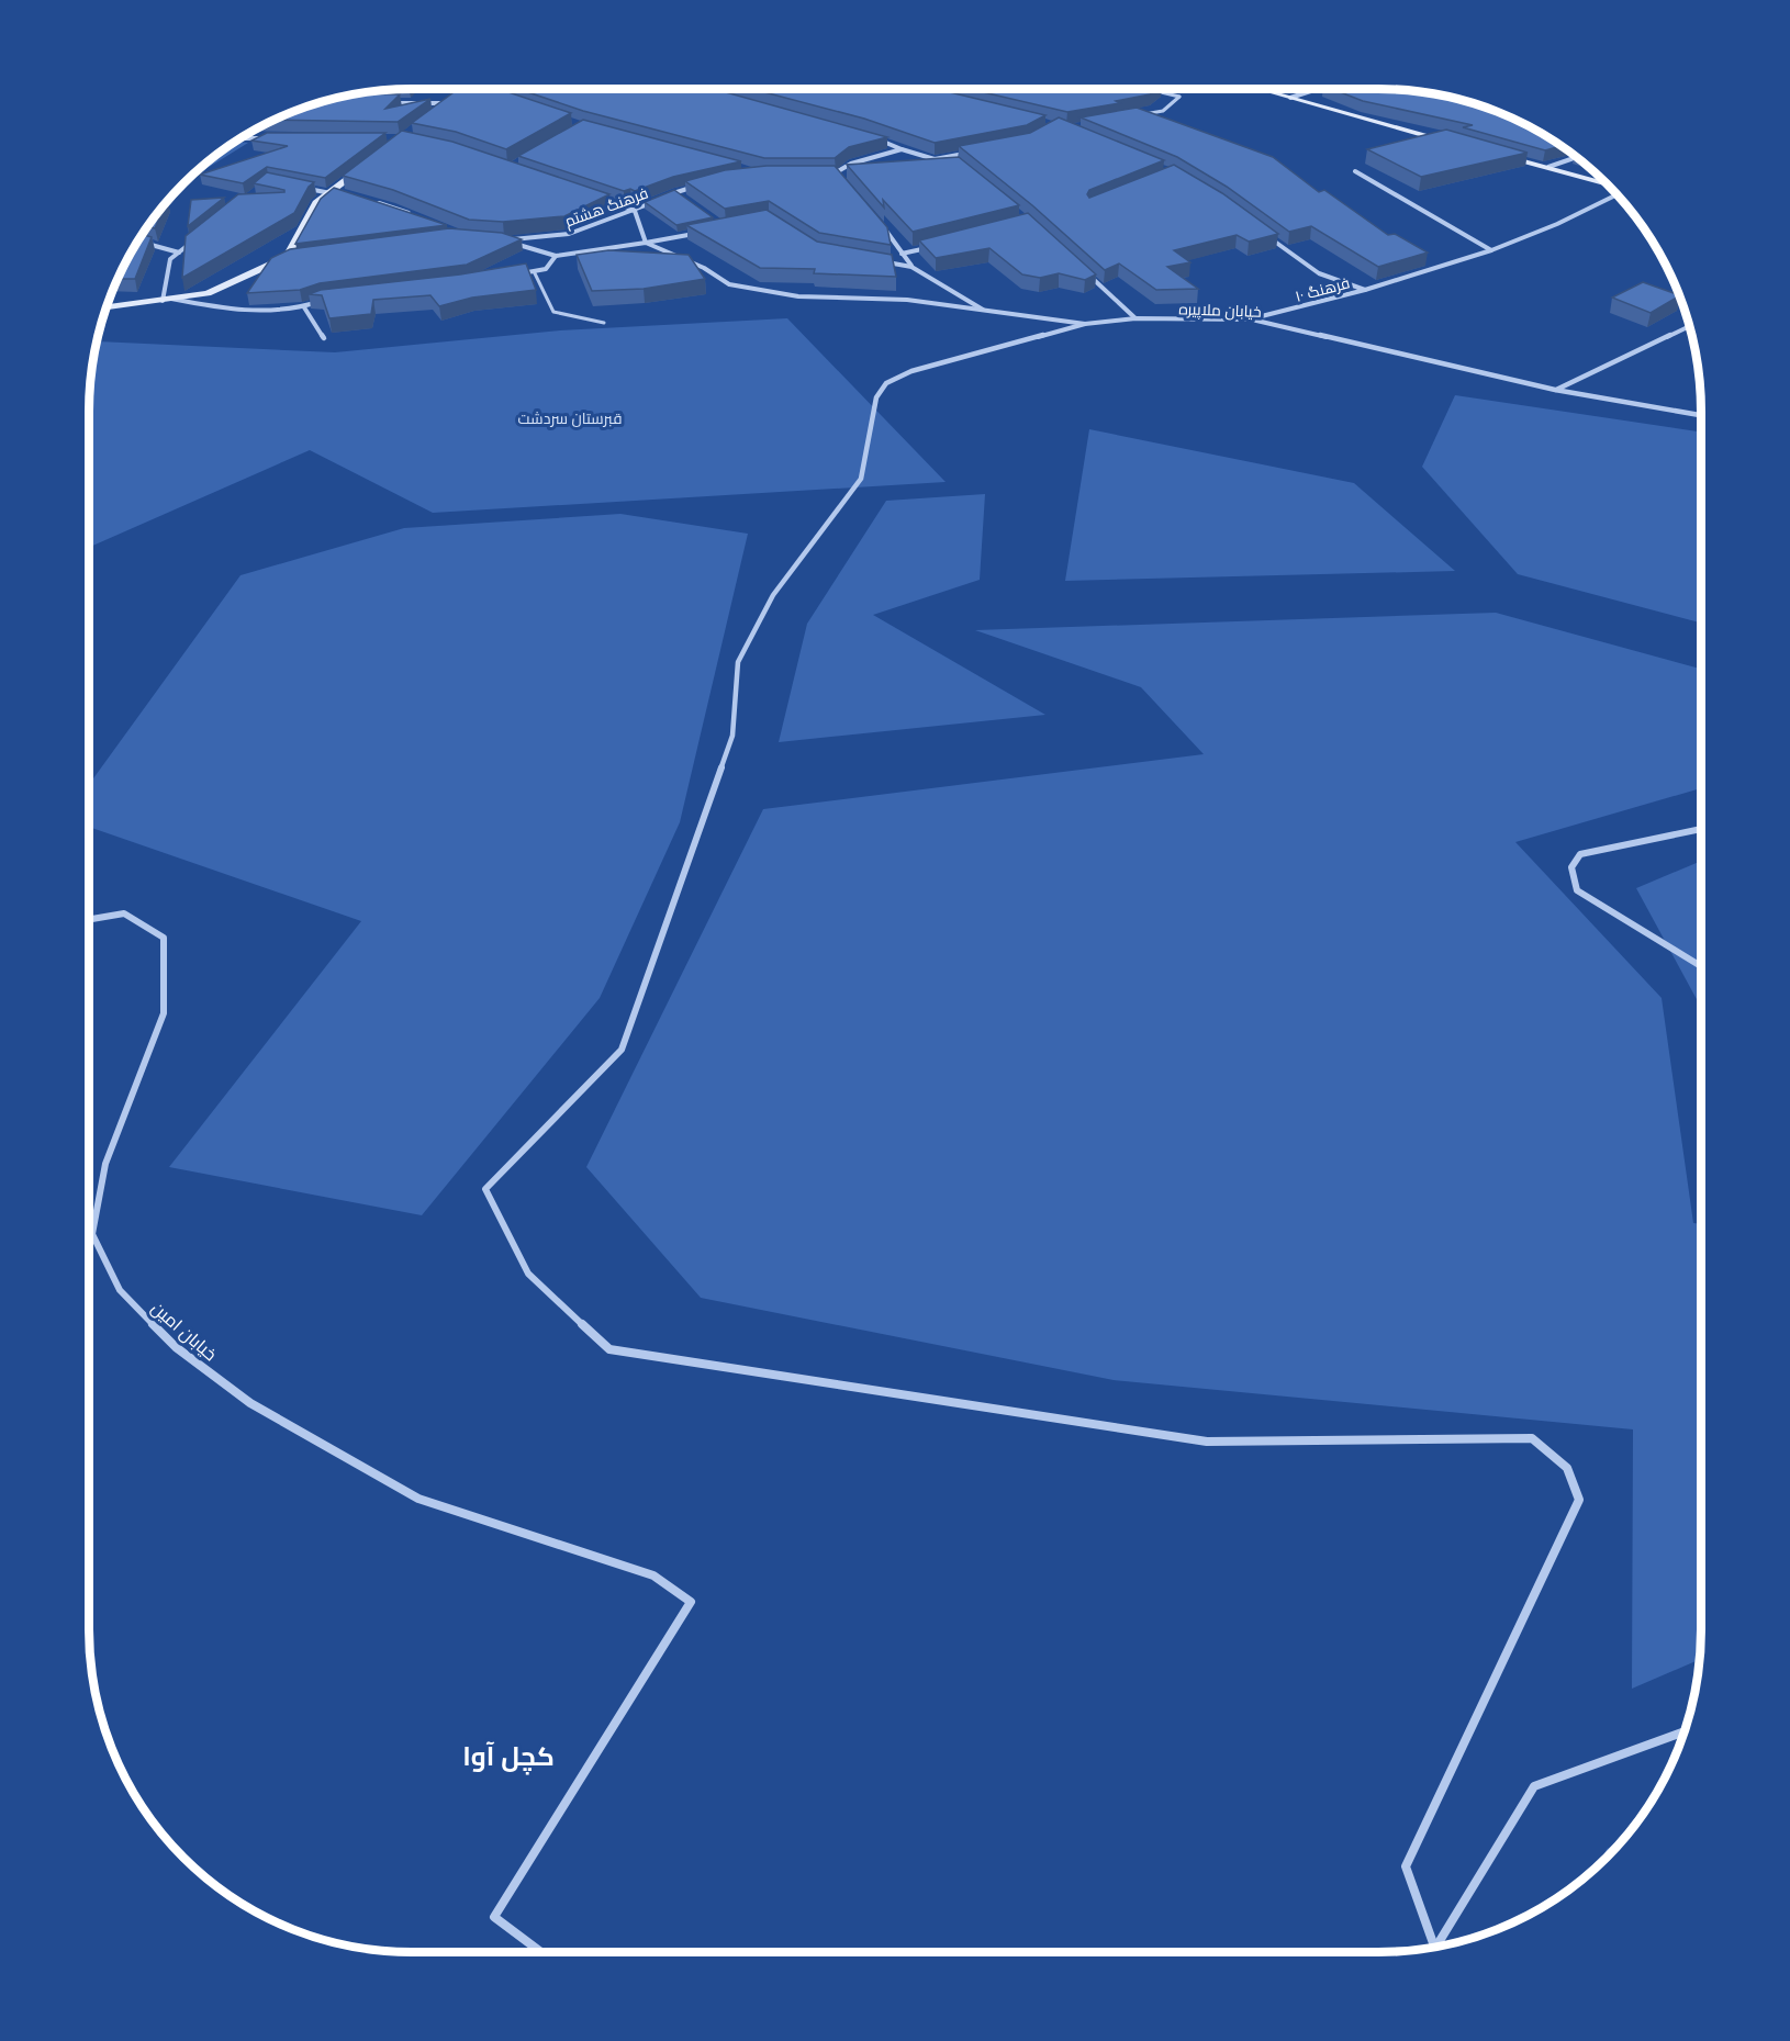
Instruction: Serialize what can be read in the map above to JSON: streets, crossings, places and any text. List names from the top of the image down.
{
  "streets": {
    "street": [
      "فرهنگ هشتم",
      "فرهنگ ۱۰",
      "خیابان ملاپیره",
      "خیابان امین"
    ]
  },
  "crossings": [
    ["فرهنگ ۱۰", "خیابان ملاپیره"]
  ],
  "districts": ["کچل آوا"],
  "parks": ["قبرستان سردشت"]
}
